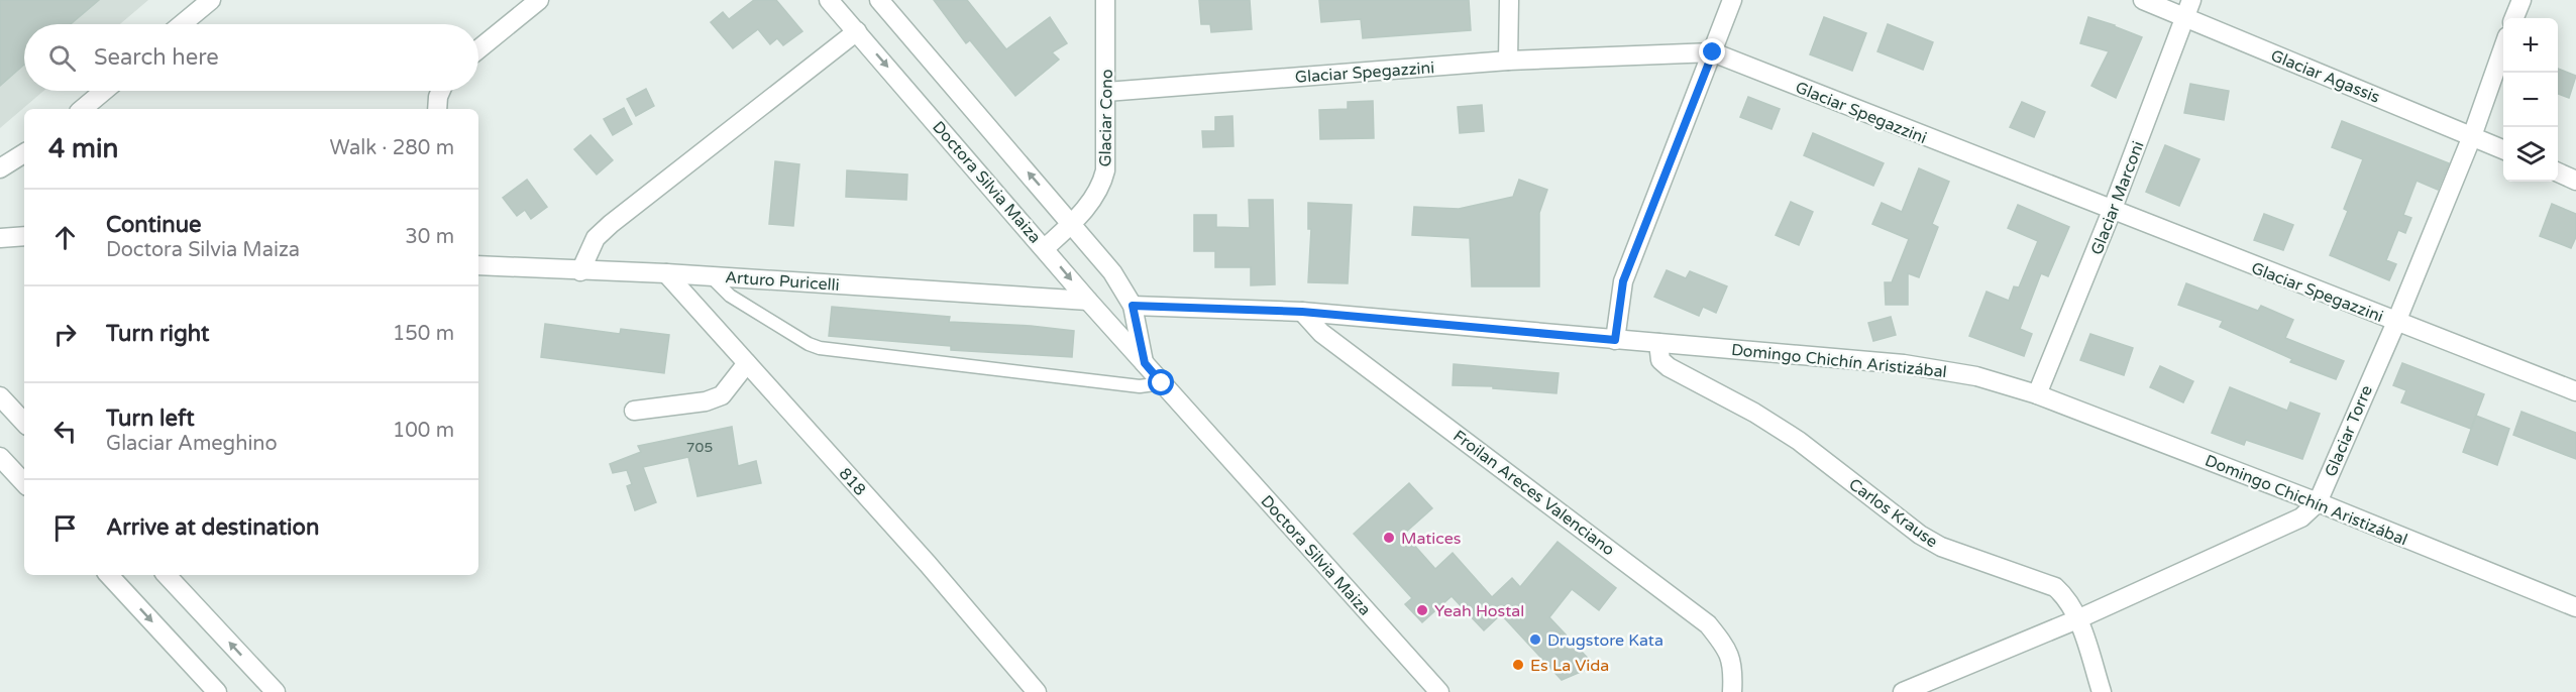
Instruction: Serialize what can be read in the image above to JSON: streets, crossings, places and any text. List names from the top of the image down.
{
  "streets": {
    "street": [
      "Glaciar Spegazzini",
      "Glaciar Agassis",
      "Glaciar Cono",
      "Doctora Silvia Maiza",
      "Glaciar Marconi",
      "Arturo Puricelli",
      "Domingo Chichín Aristizábal",
      "Glaciar Torre",
      "818",
      "Froilan Areces Valenciano",
      "Carlos Krause"
    ]
  },
  "crossings": [
    ["Glaciar Spegazzini", "Glaciar Cono"],
    ["Glaciar Spegazzini", "Glaciar Marconi"],
    ["Glaciar Spegazzini", "Glaciar Torre"],
    ["Glaciar Agassis", "Glaciar Marconi"],
    ["Glaciar Agassis", "Glaciar Torre"],
    ["Glaciar Cono", "Doctora Silvia Maiza"],
    ["Doctora Silvia Maiza", "Arturo Puricelli"],
    ["Doctora Silvia Maiza", "Domingo Chichín Aristizábal"],
    ["Glaciar Marconi", "Domingo Chichín Aristizábal"],
    ["Arturo Puricelli", "818"],
    ["Domingo Chichín Aristizábal", "Glaciar Torre"],
    ["Domingo Chichín Aristizábal", "Froilan Areces Valenciano"],
    ["Domingo Chichín Aristizábal", "Carlos Krause"]
  ],
  "places": [
    "Matices",
    "Yeah Hostal",
    "Drugstore Kata",
    "Es La Vida"
  ],
  "house_numbers": ["705"],
  "page": {
    "map_buttons": ["+", "−"],
    "search": "Search here",
    "heading": ["4 min", "Walk · 280 m"],
    "list": [
      ["Continue", "Doctora Silvia Maiza", "30 m"],
      ["Turn right", "150 m"],
      ["Turn left", "Glaciar Ameghino", "100 m"],
      "Arrive at destination"
    ]
  }
}
